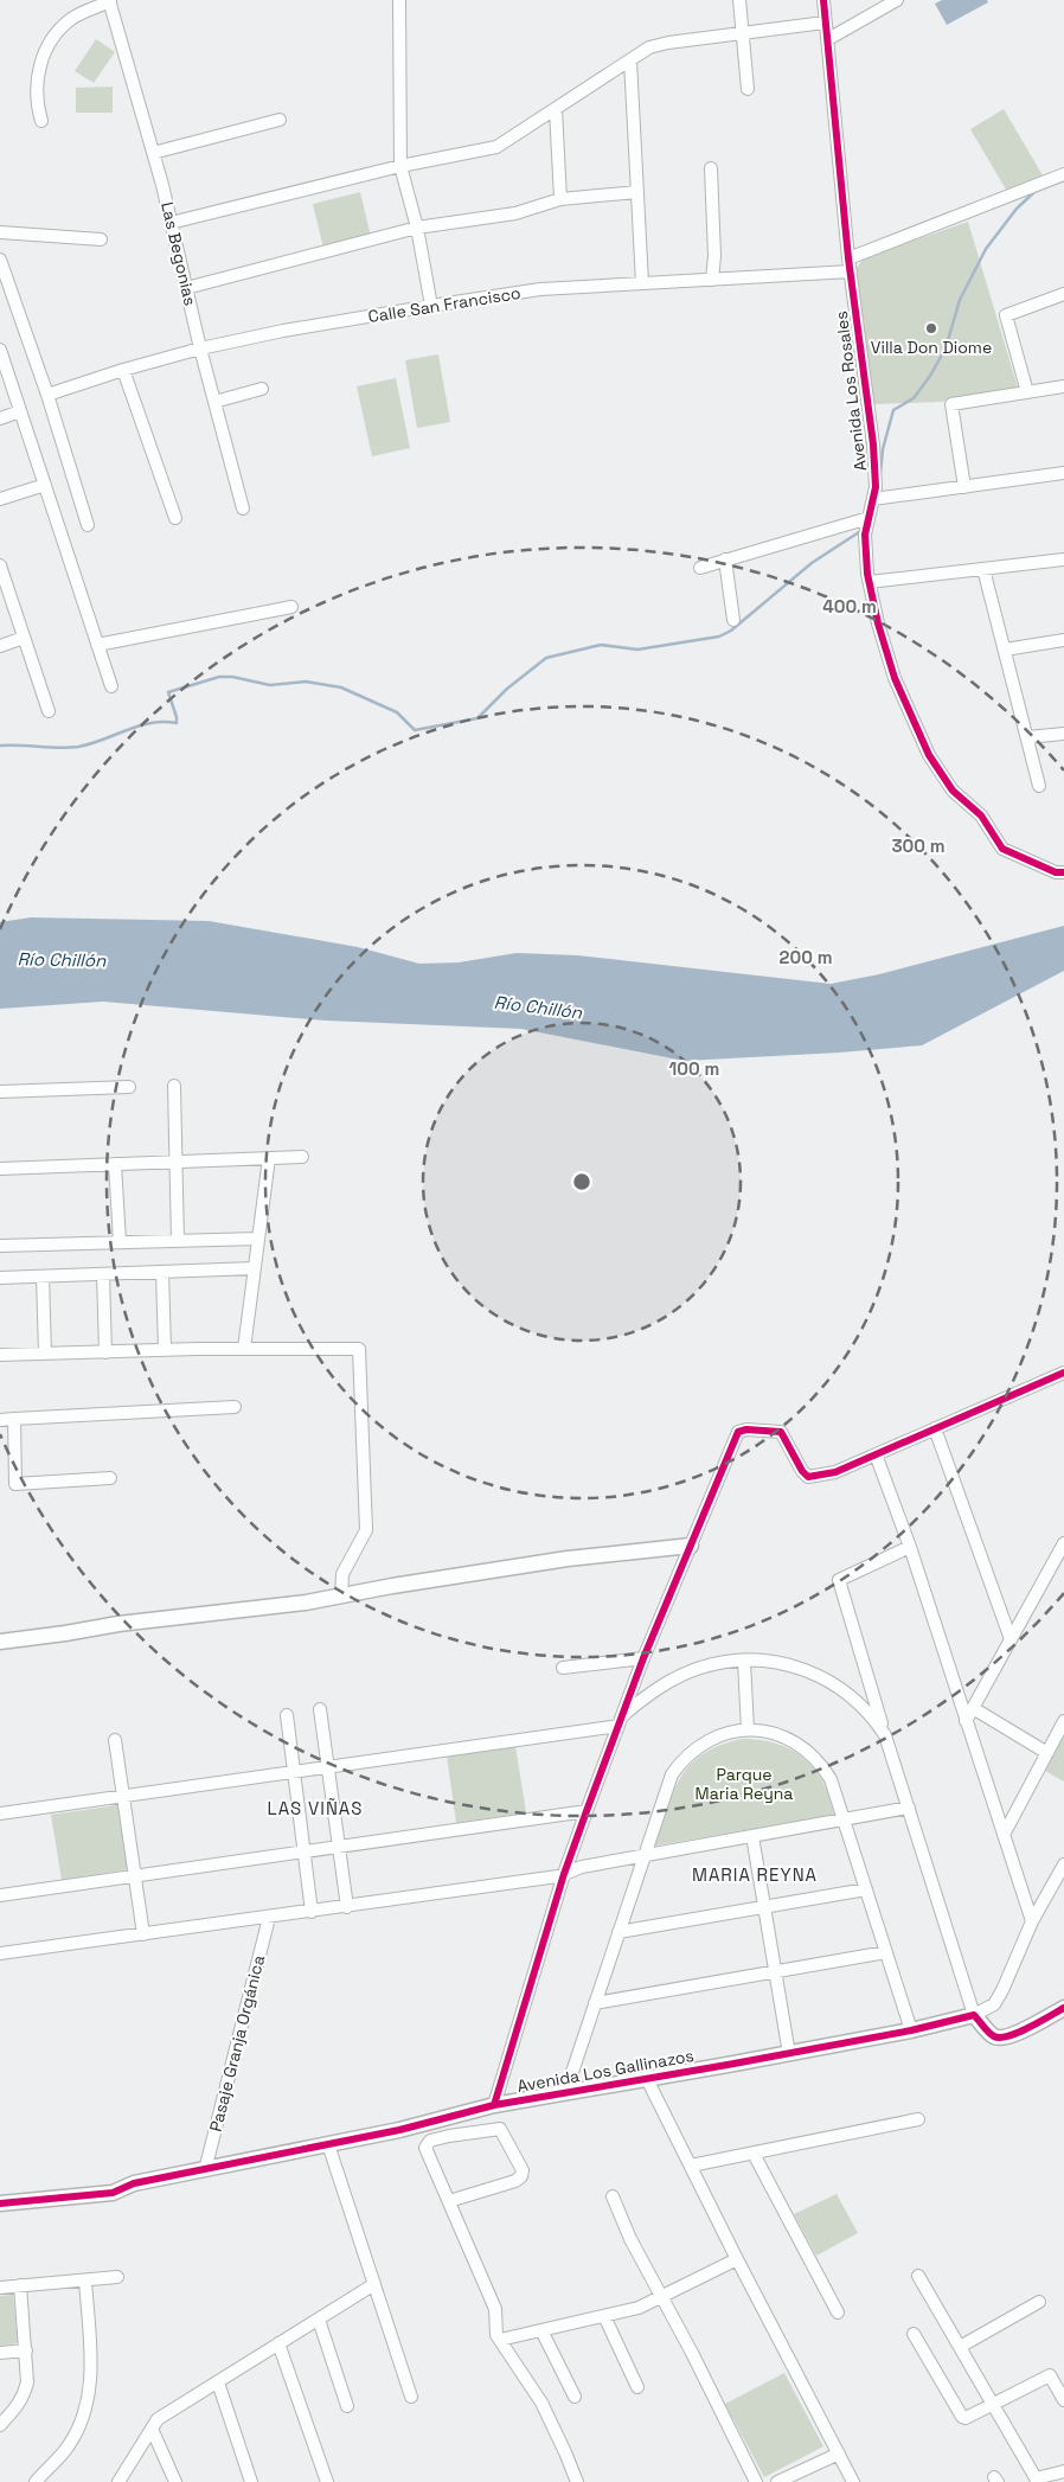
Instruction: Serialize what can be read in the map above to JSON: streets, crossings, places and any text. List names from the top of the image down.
{
  "streets": {
    "street": [
      "Las Begonias",
      "Calle San Francisco",
      "Avenida Los Rosales",
      "Pasaje Granja Orgánica",
      "Avenida Los Gallinazos"
    ]
  },
  "crossings": [
    ["Las Begonias", "Calle San Francisco"],
    ["Calle San Francisco", "Avenida Los Rosales"],
    ["Pasaje Granja Orgánica", "Avenida Los Gallinazos"]
  ],
  "districts": ["LAS VIÑAS", "MARIA REYNA"],
  "water": ["Río Chillón"],
  "parks": ["Parque Maria Reyna"],
  "places": ["Villa Don Diome"],
  "rings": [
    "400 m",
    "300 m",
    "200 m",
    "100 m"
  ]
}
